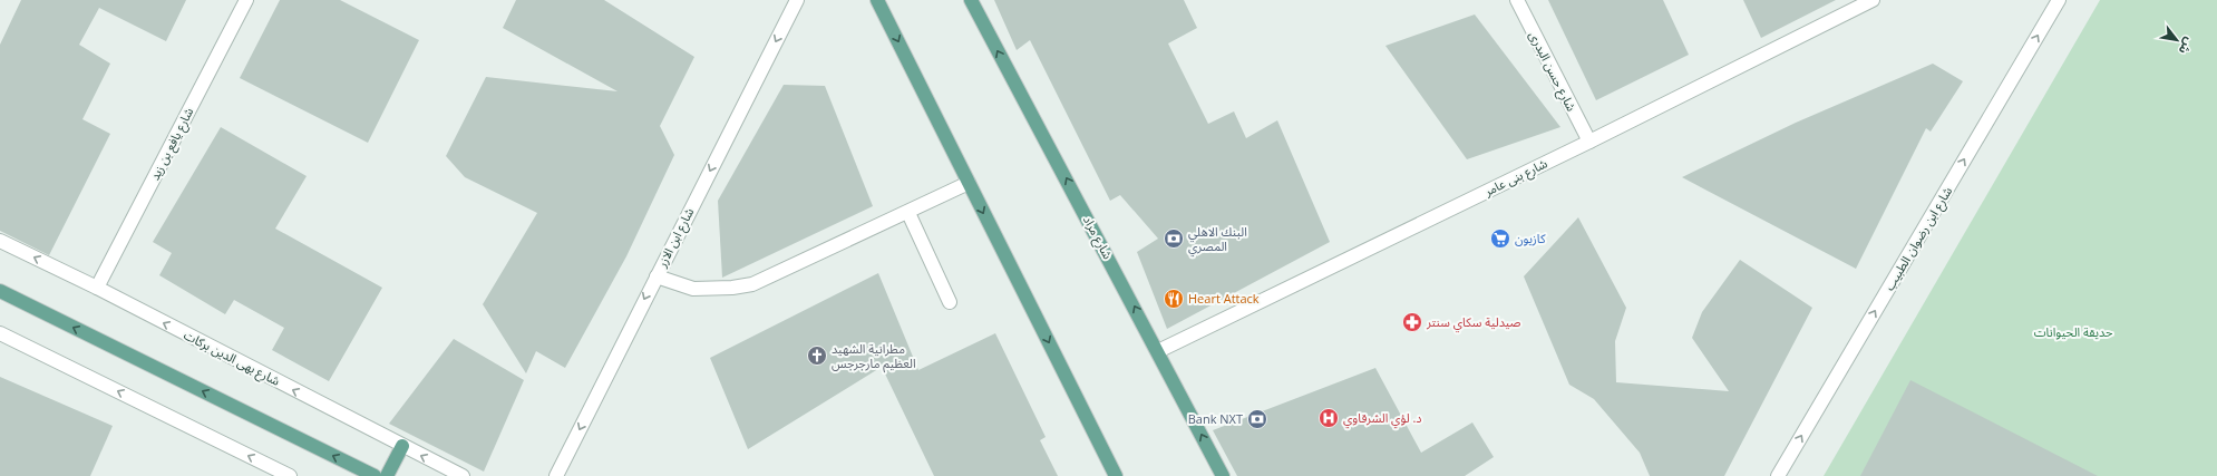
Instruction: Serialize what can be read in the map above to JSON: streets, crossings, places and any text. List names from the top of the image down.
{
  "streets": {
    "main road": ["شارع مراد"],
    "street": [
      "شارع حسن البدرى",
      "شارع يافع بن زيد",
      "شارع بنى عامر",
      "شارع ابن الازر",
      "شارع ابن رضوان الطبيب",
      "شارع بهى الدين بركات"
    ]
  },
  "crossings": [
    ["شارع حسن البدرى", "شارع بنى عامر"],
    ["شارع يافع بن زيد", "شارع بهى الدين بركات"],
    ["شارع بنى عامر", "شارع مراد"]
  ],
  "one_way": ["شارع ابن الازر", "شارع ابن رضوان الطبيب"],
  "parks": ["حديقة الحيوانات"],
  "places": {
    "bank": ["البنك الاهلي المصري", "Bank NXT"],
    "supermarket": ["كازيون"],
    "restaurant": ["Heart Attack"],
    "pharmacy": ["صيدلية سكاي سنتر"],
    "church": ["مطرانية الشهيد العظيم مارجرجس"],
    "hospital": ["د. لؤي الشرقاوي"]
  },
  "north": "bottom right"
}
